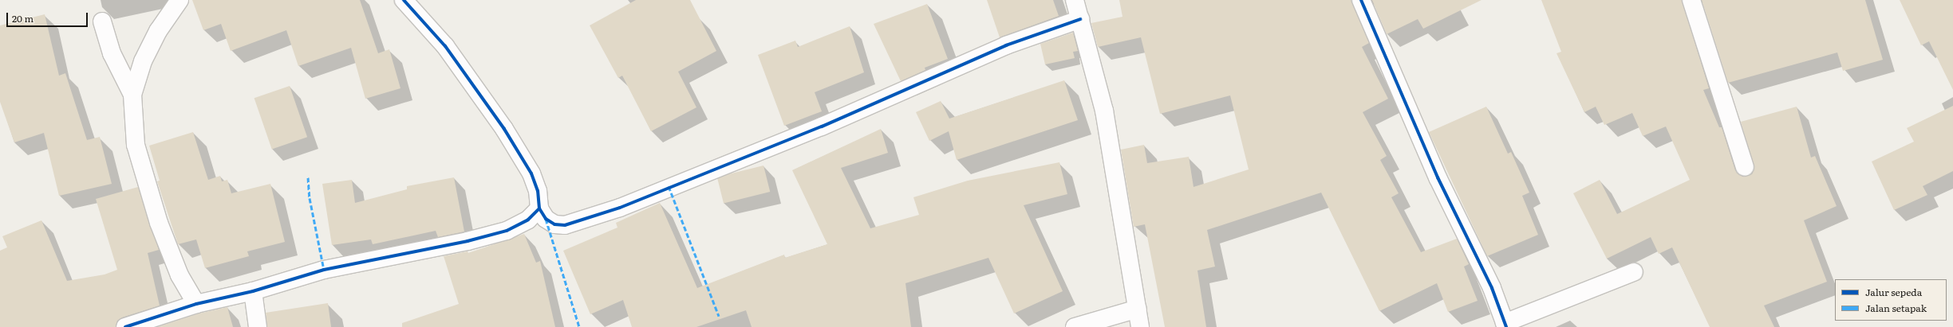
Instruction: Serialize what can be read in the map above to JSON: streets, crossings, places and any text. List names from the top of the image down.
{
  "legend": ["Jalur sepeda", "Jalan setapak"],
  "scale_bar": "20 m"
}
